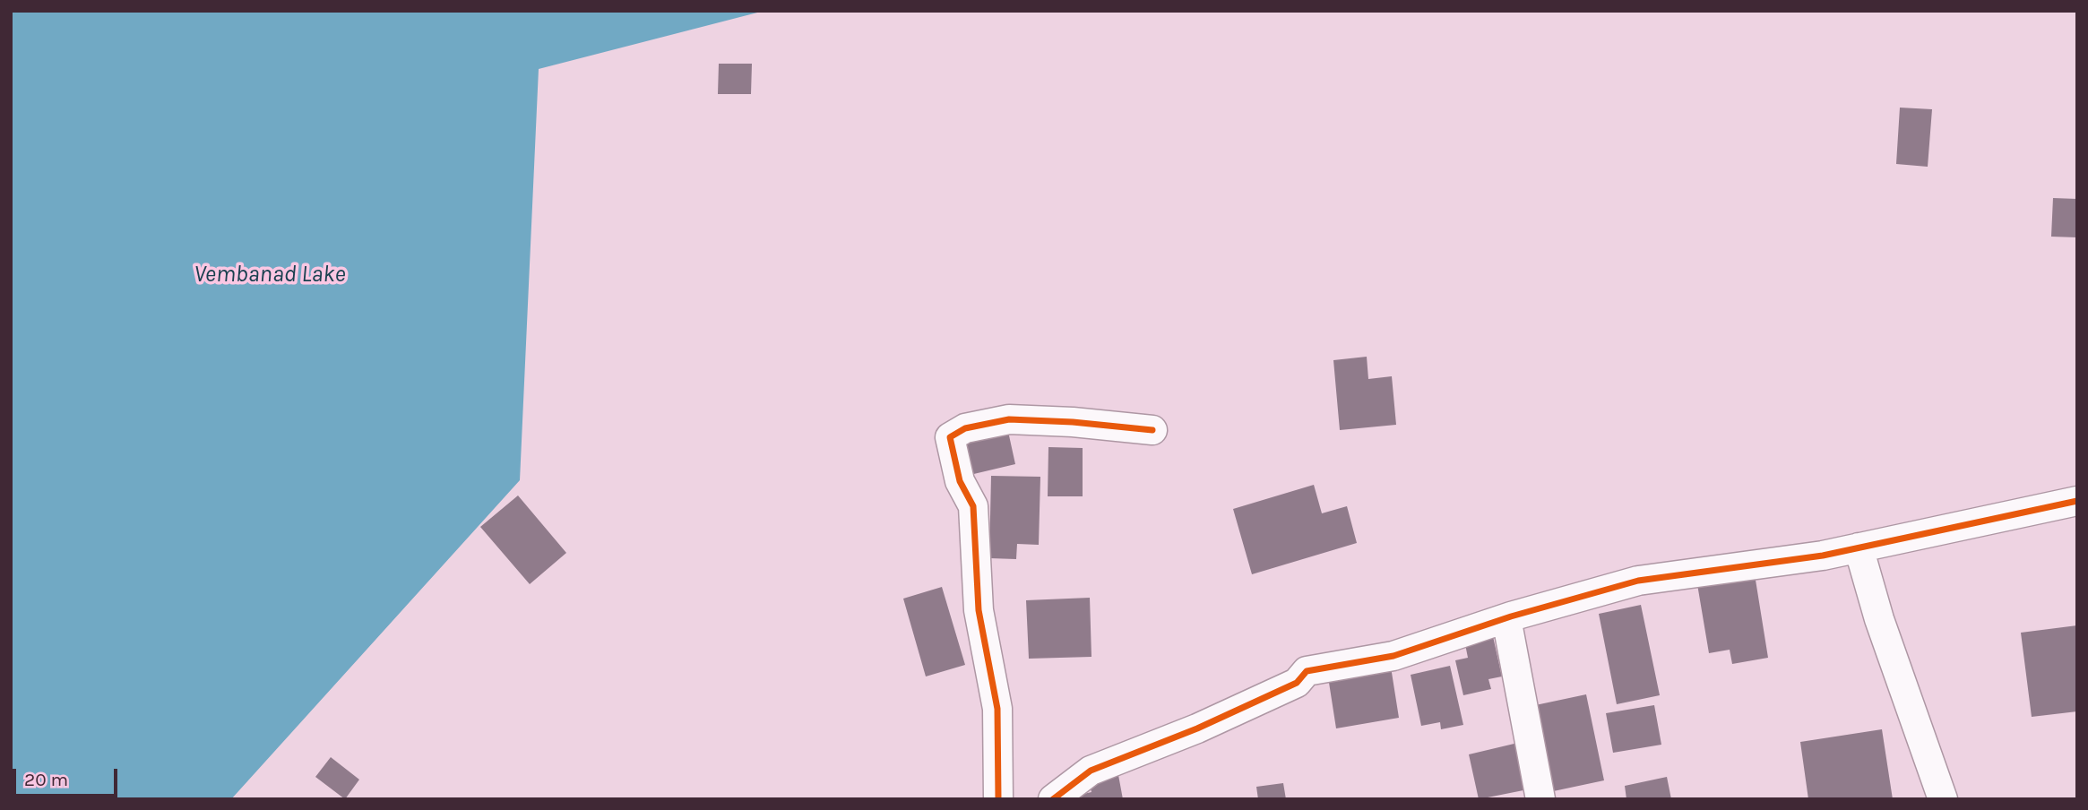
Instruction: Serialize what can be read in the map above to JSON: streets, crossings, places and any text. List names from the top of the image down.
{
  "water": ["Vembanad Lake"],
  "scale_bar": "20 m"
}
